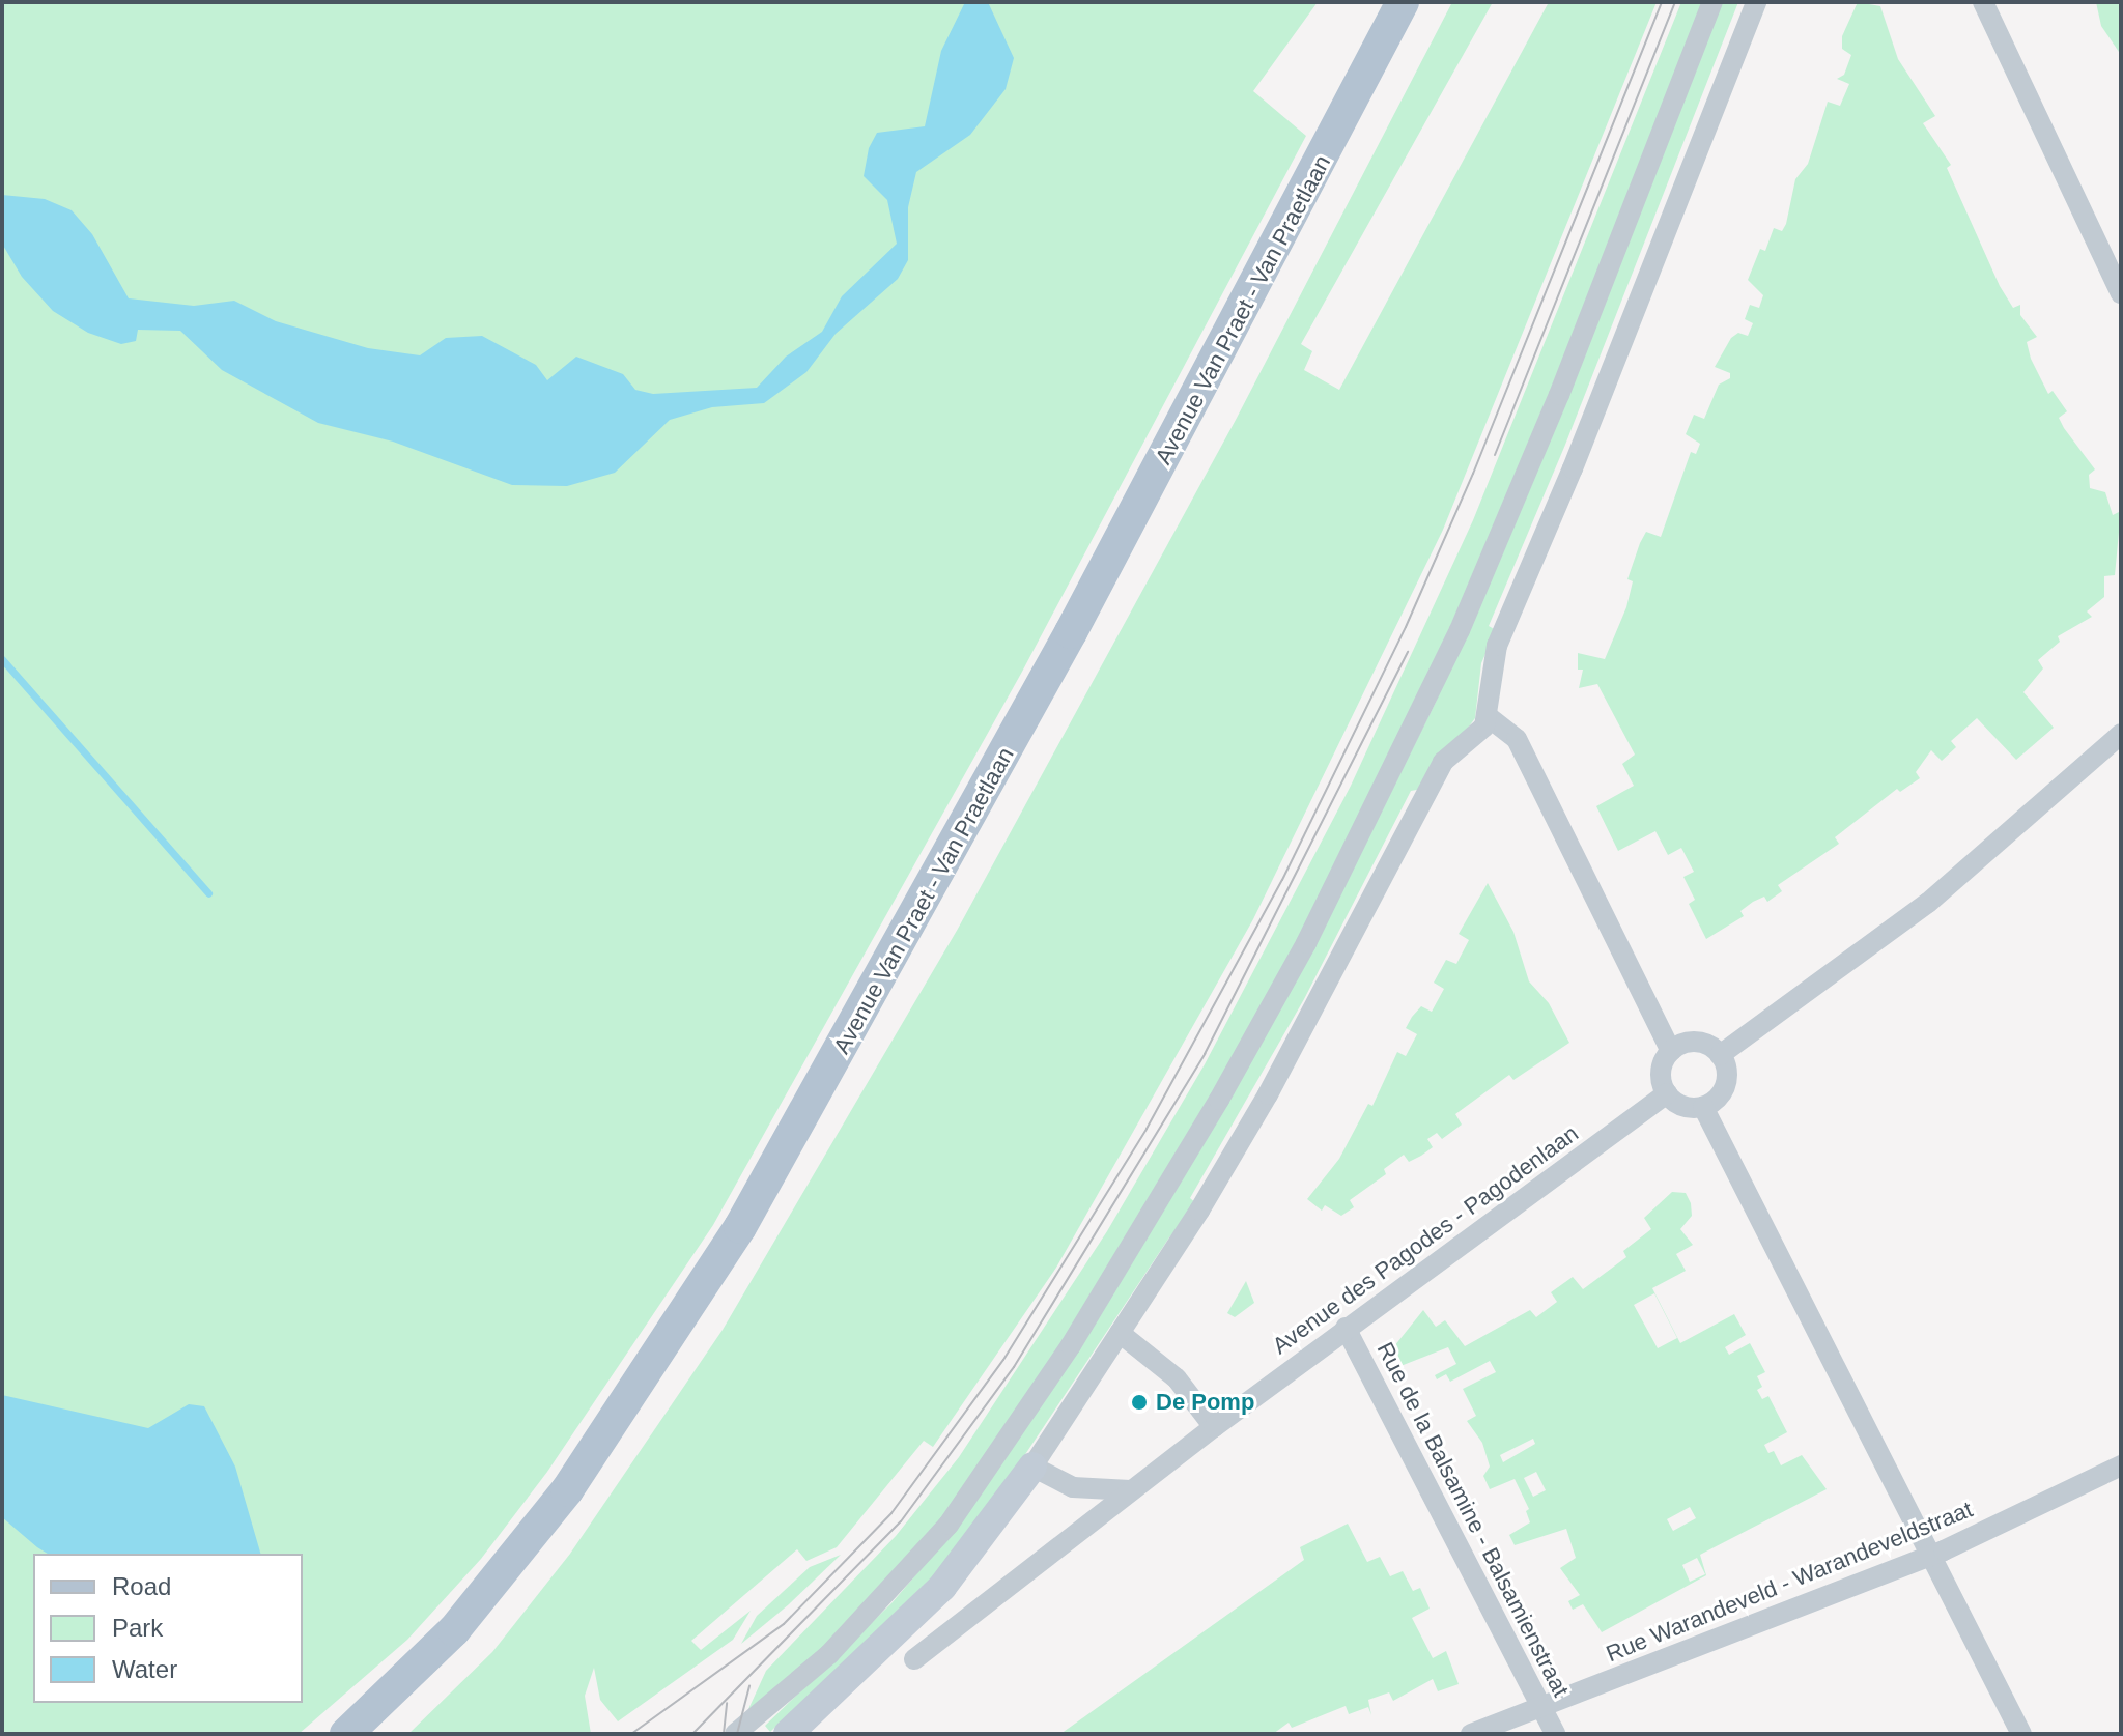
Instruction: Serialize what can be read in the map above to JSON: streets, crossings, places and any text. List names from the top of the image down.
{
  "streets": {
    "main road": ["Avenue Van Praet - Van Praetlaan"],
    "street": ["Avenue des Pagodes - Pagodenlaan", "Rue de la Balsamine - Balsamienstraat", "Rue Warandeveld - Warandeveldstraat"]
  },
  "crossings": [
    ["Avenue des Pagodes - Pagodenlaan", "Rue de la Balsamine - Balsamienstraat"],
    ["Rue de la Balsamine - Balsamienstraat", "Rue Warandeveld - Warandeveldstraat"]
  ],
  "places": ["De Pomp"],
  "legend": ["Road", "Park", "Water"]
}
